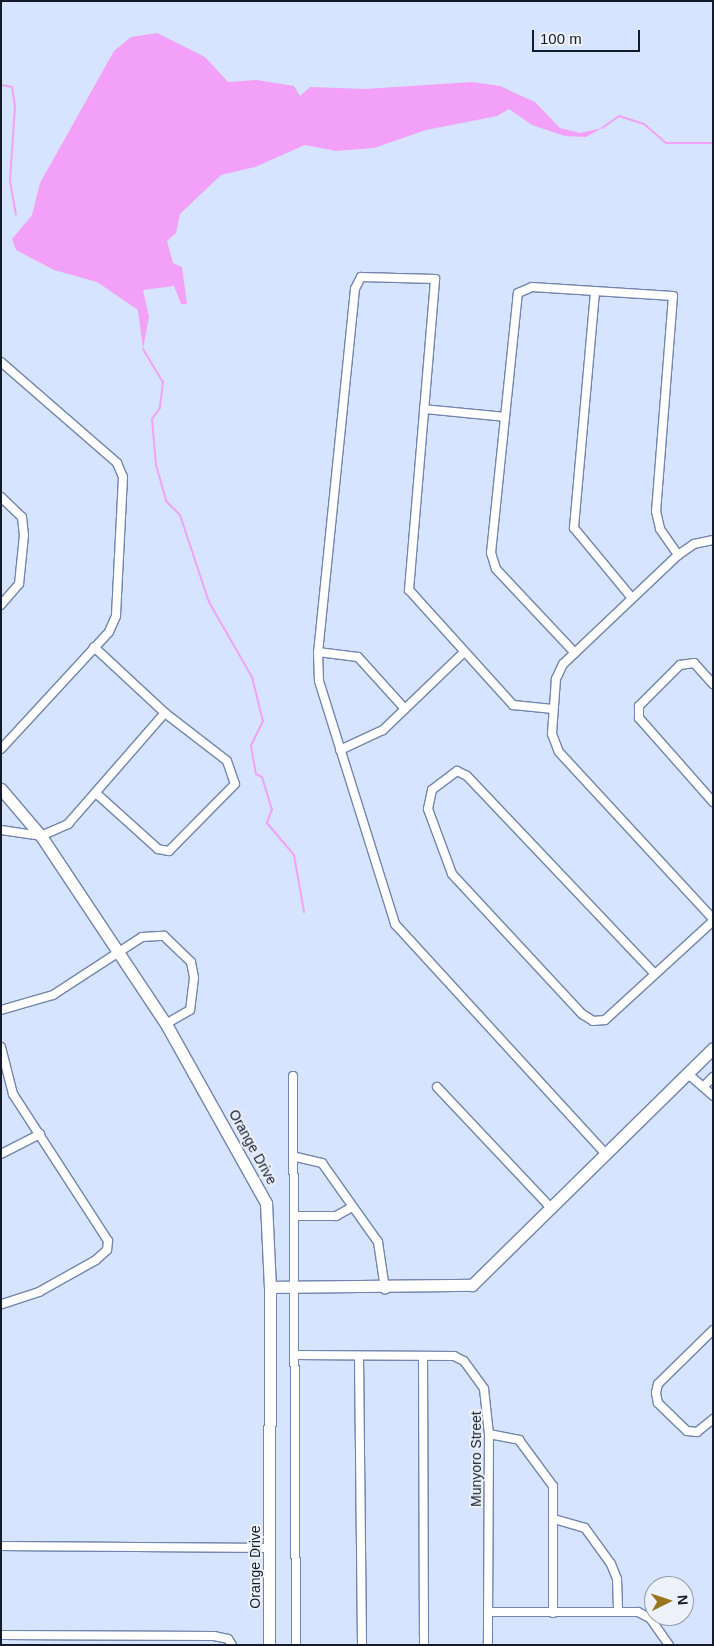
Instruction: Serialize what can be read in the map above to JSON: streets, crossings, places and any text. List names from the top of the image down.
{
  "streets": {
    "street": ["Orange Drive", "Munyoro Street"]
  },
  "scale_bar": "100 m",
  "north": "right"
}
